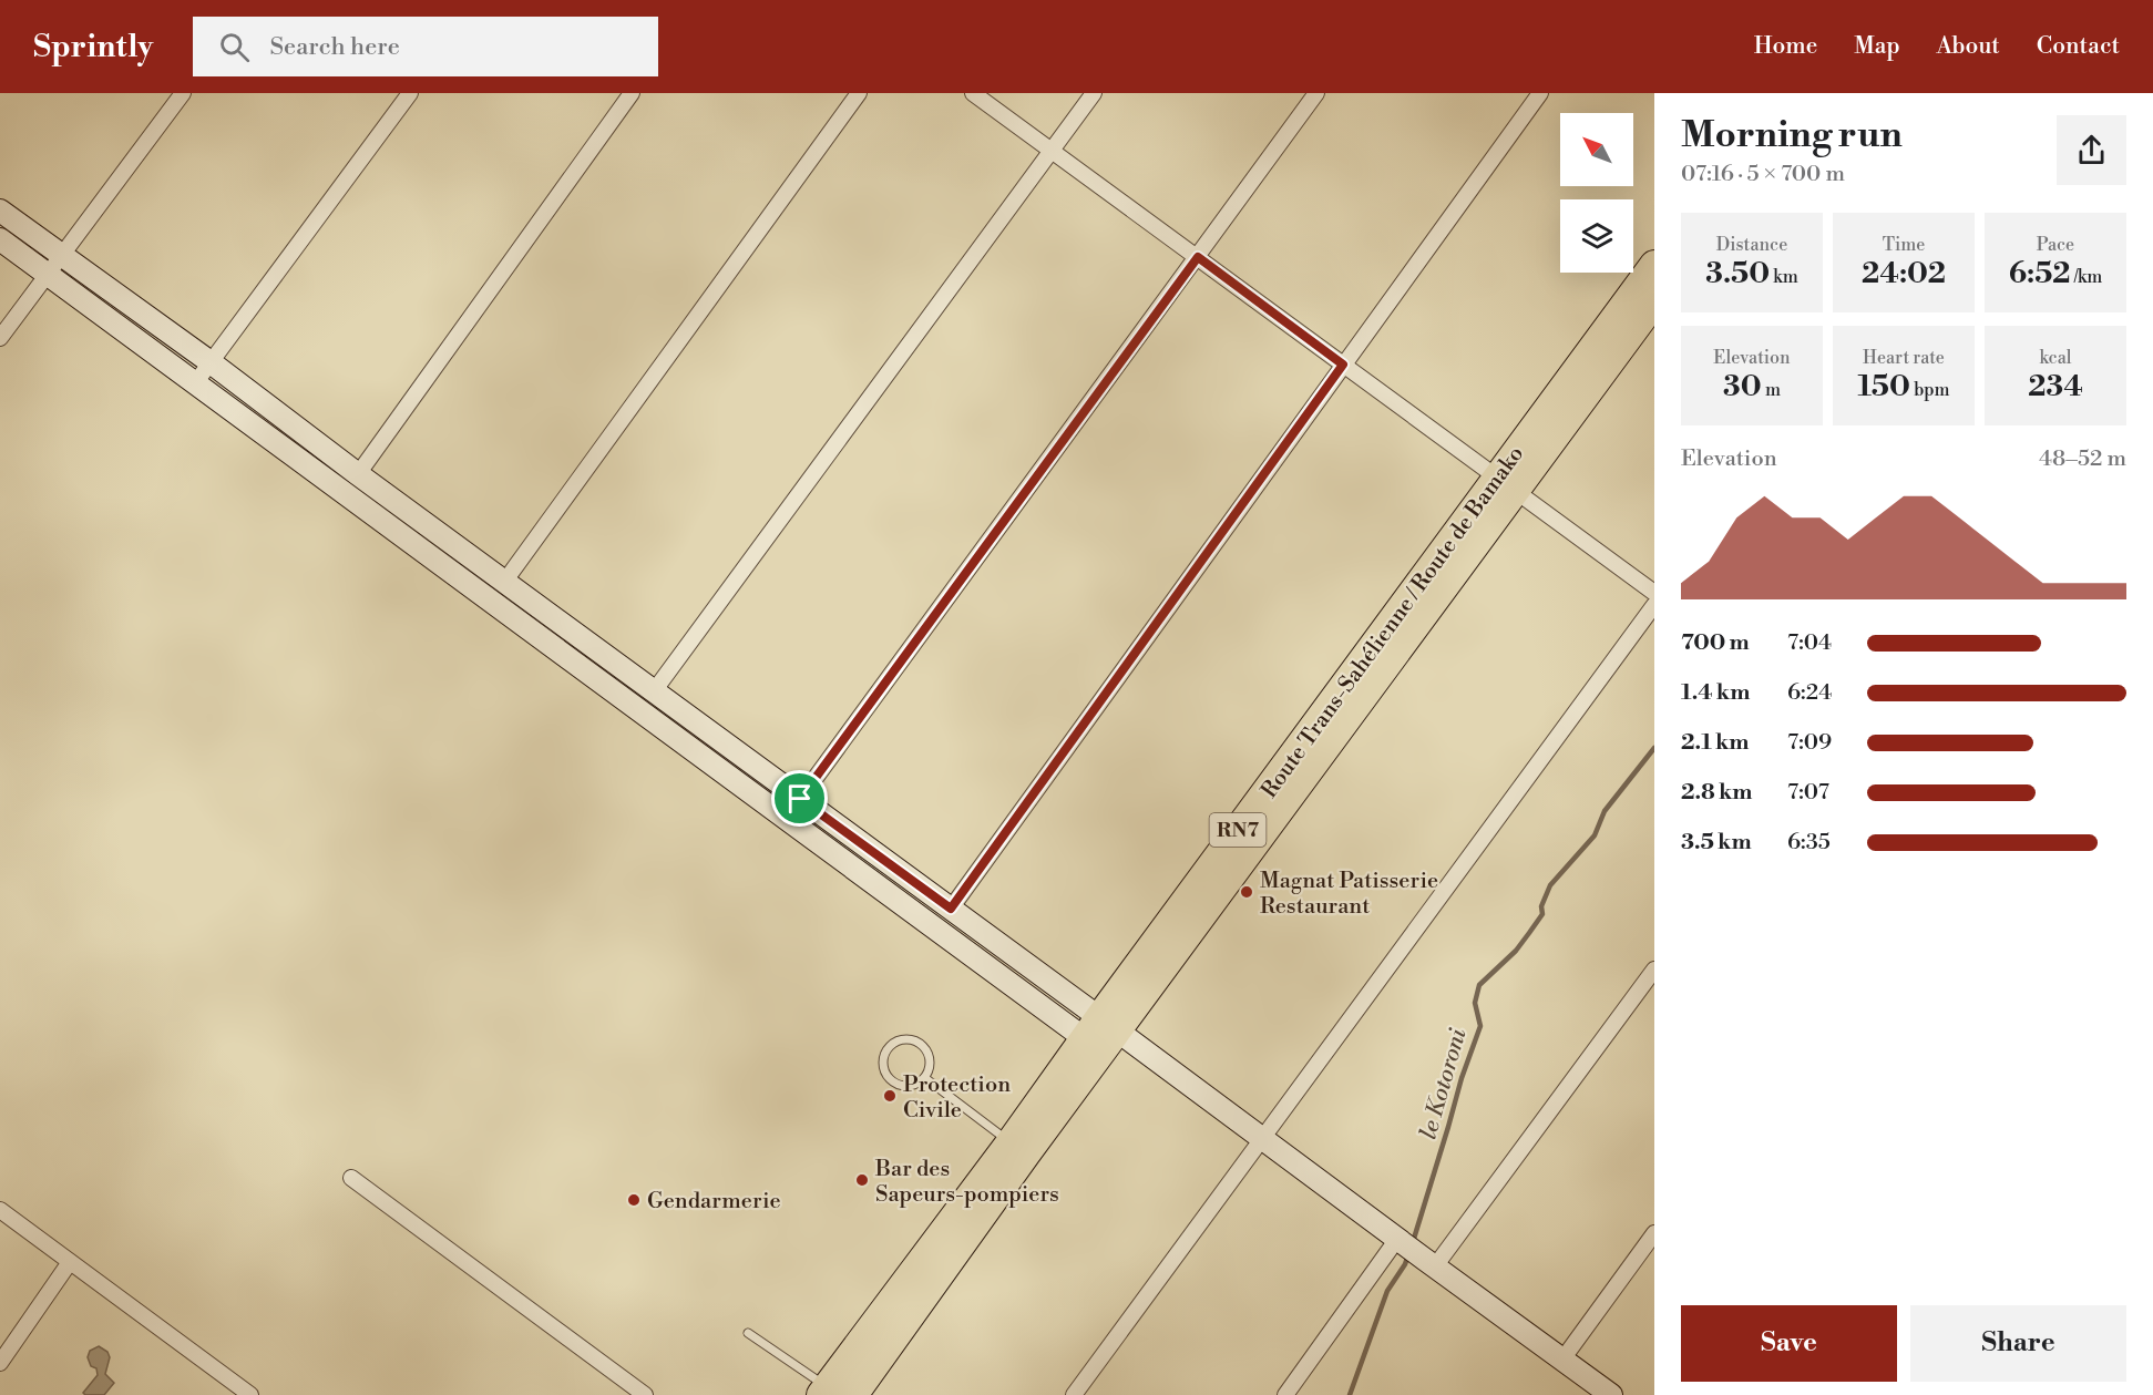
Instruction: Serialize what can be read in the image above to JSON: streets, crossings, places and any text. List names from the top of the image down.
{
  "streets": {
    "highway": ["Route Trans-Sahélienne / Route de Bamako", "RN7"]
  },
  "water": ["le Kotoroni"],
  "places": [
    "Magnat Patisserie Restaurant",
    "Protection Civile",
    "Bar des Sapeurs-pompiers",
    "Gendarmerie"
  ],
  "north": "top left",
  "page": {
    "header": "Sprintly",
    "search": "Search here",
    "nav": [
      "Home",
      "Map",
      "About",
      "Contact"
    ],
    "heading": ["Morning run", "07:16 · 5 × 700 m"],
    "stats": [
      ["Distance", "3.50 km"],
      ["Time", "24:02"],
      ["Pace", "6:52 /km"],
      ["Elevation", "30 m"],
      ["Heart rate", "150 bpm"],
      ["kcal", "234"]
    ],
    "chart": ["Elevation", "48–52 m"],
    "list": [
      {
        "name": "700 m",
        "note": "7:04"
      },
      {
        "name": "1.4 km",
        "note": "6:24"
      },
      {
        "name": "2.1 km",
        "note": "7:09"
      },
      {
        "name": "2.8 km",
        "note": "7:07"
      },
      {
        "name": "3.5 km",
        "note": "6:35"
      }
    ],
    "buttons": ["Save", "Share"]
  }
}
